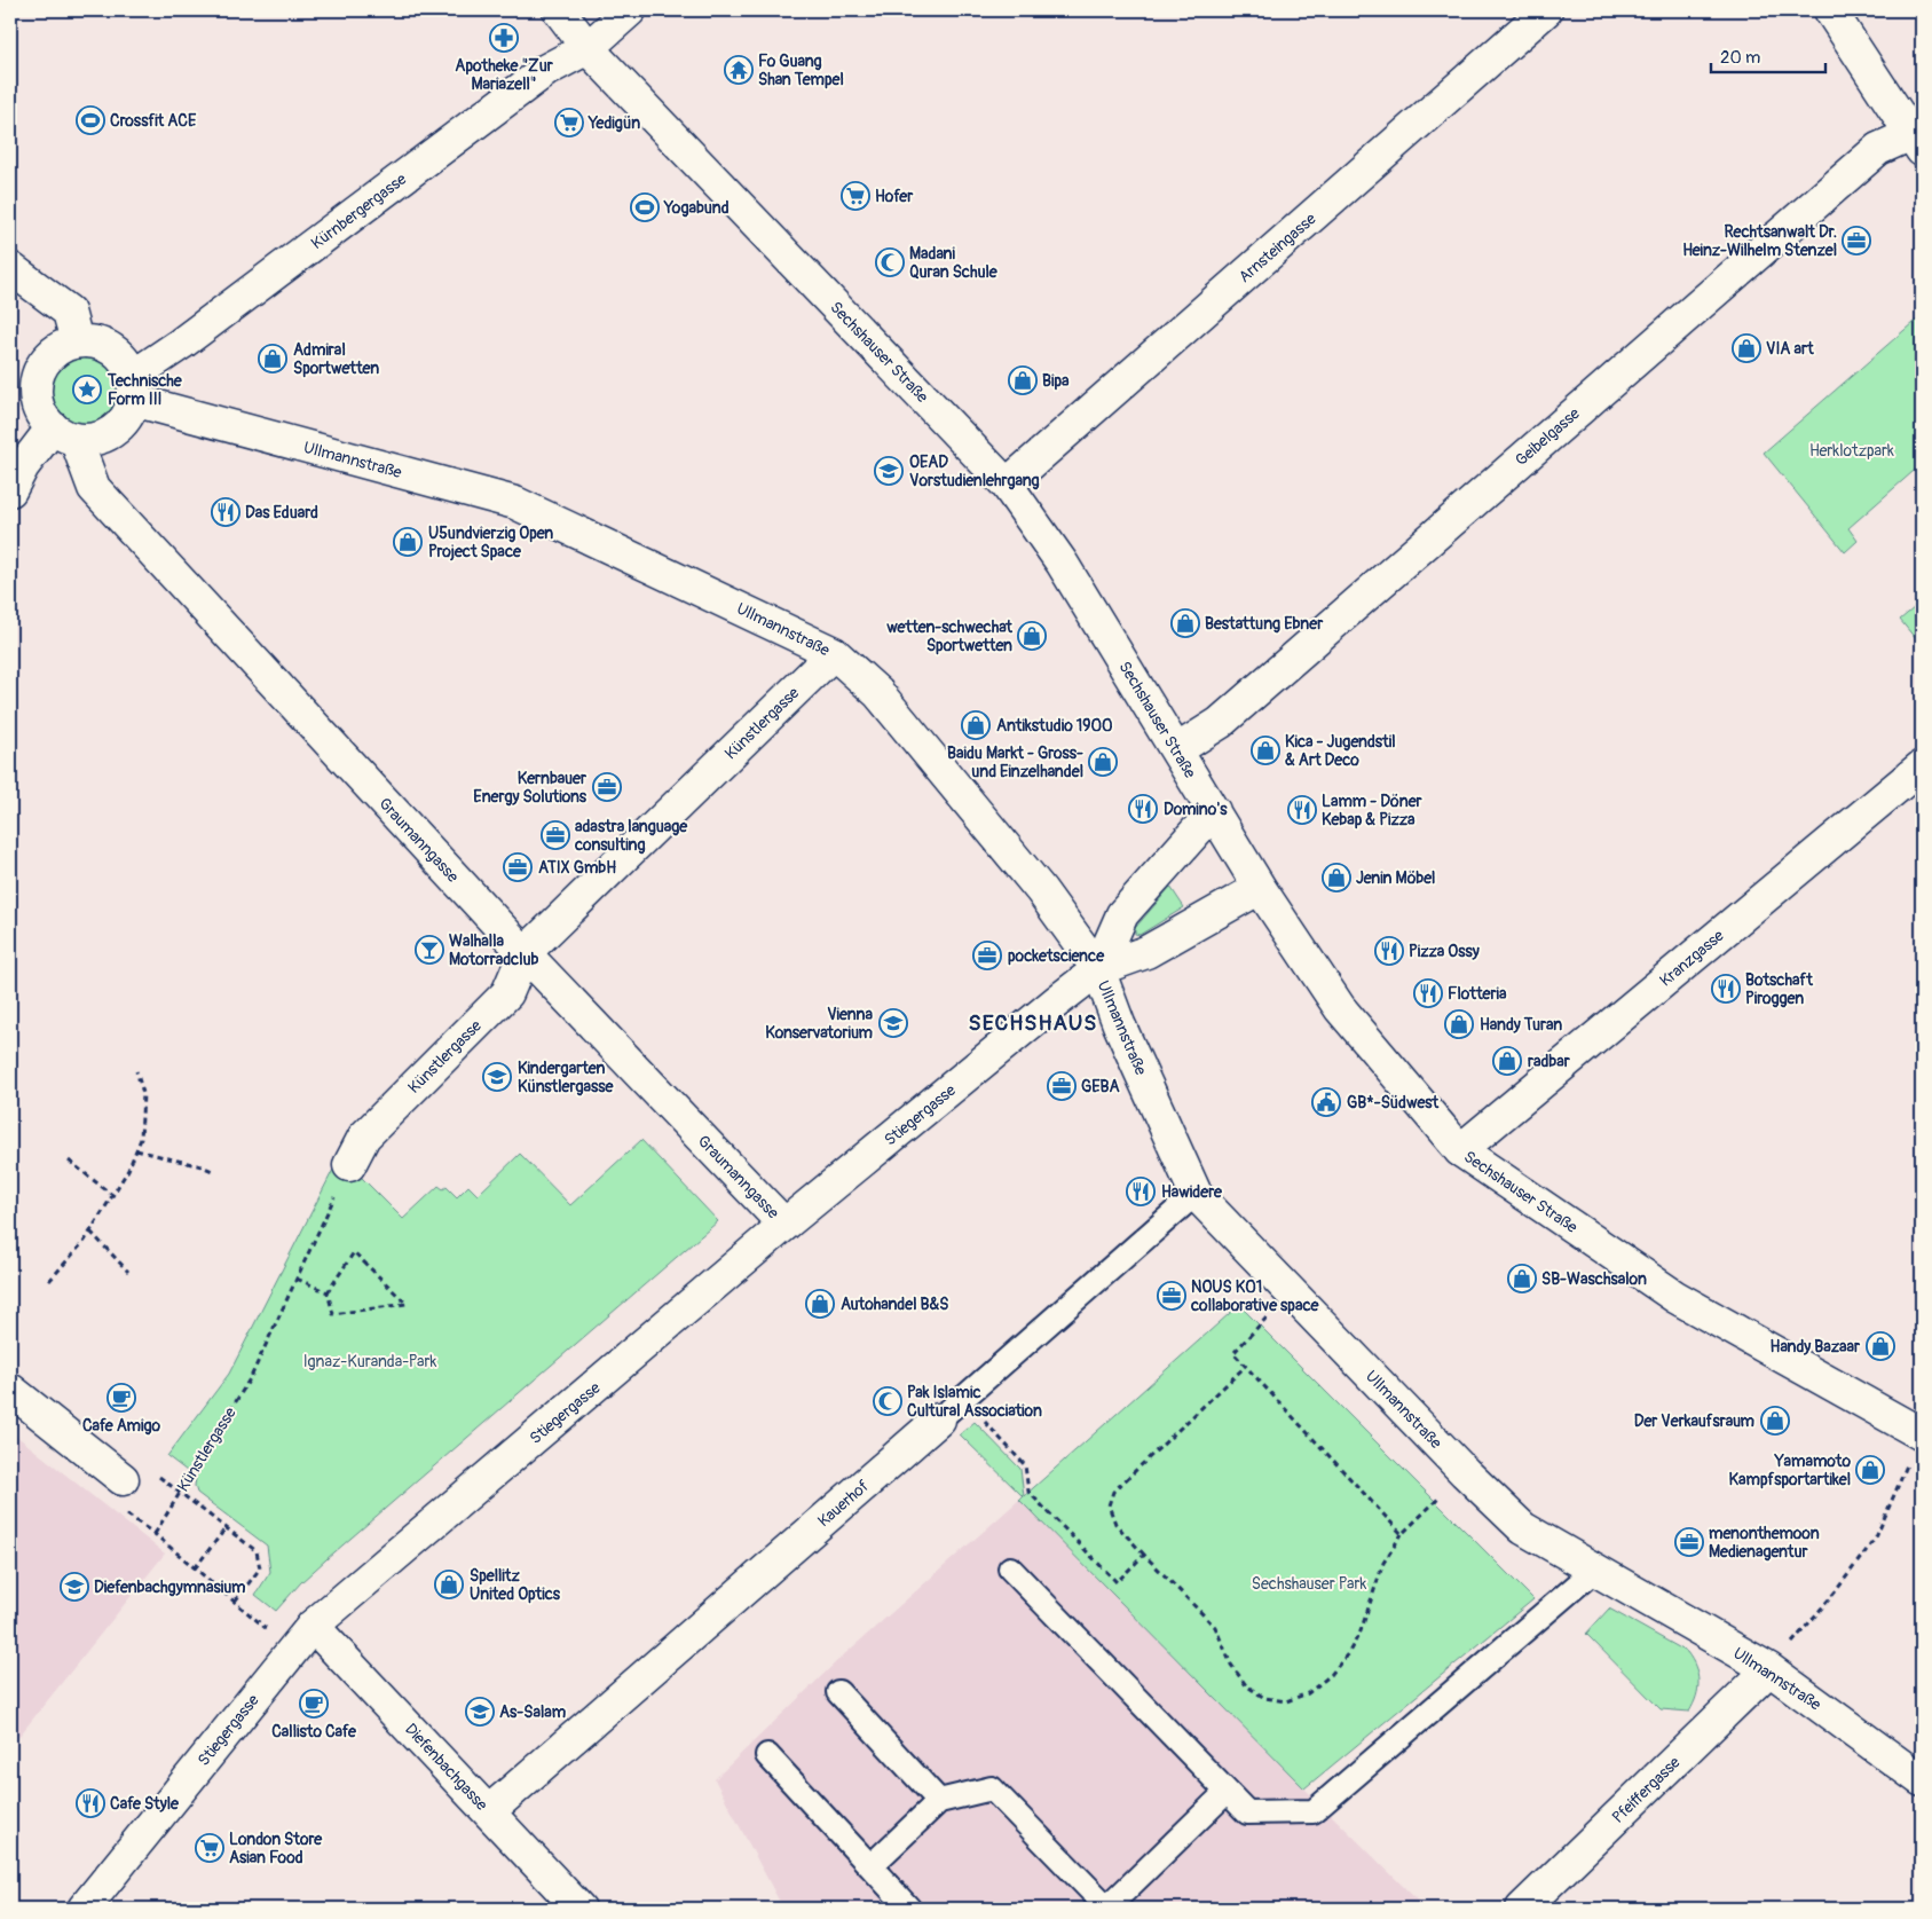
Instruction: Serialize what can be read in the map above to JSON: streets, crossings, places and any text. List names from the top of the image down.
{
  "streets": {
    "street": [
      "Kürnbergergasse",
      "Arnsteingasse",
      "Sechshauser Straße",
      "Geibelgasse",
      "Ullmannstraße",
      "Künstlergasse",
      "Graumanngasse",
      "Kranzgasse",
      "Stiegergasse",
      "Kauerhof",
      "Diefenbachgasse",
      "Pfeiffergasse"
    ]
  },
  "crossings": [
    ["Kürnbergergasse", "Sechshauser Straße"],
    ["Kürnbergergasse", "Ullmannstraße"],
    ["Kürnbergergasse", "Graumanngasse"],
    ["Arnsteingasse", "Sechshauser Straße"],
    ["Sechshauser Straße", "Geibelgasse"],
    ["Sechshauser Straße", "Kranzgasse"],
    ["Sechshauser Straße", "Stiegergasse"],
    ["Ullmannstraße", "Künstlergasse"],
    ["Ullmannstraße", "Graumanngasse"],
    ["Ullmannstraße", "Stiegergasse"],
    ["Ullmannstraße", "Kauerhof"],
    ["Ullmannstraße", "Pfeiffergasse"],
    ["Künstlergasse", "Graumanngasse"],
    ["Graumanngasse", "Stiegergasse"],
    ["Stiegergasse", "Diefenbachgasse"],
    ["Kauerhof", "Diefenbachgasse"]
  ],
  "districts": ["SECHSHAUS"],
  "parks": ["Herklotzpark", "Ignaz-Kuranda-Park", "Sechshauser Park"],
  "places": {
    "pharmacy": ["Apotheke \"Zur Mariazell\""],
    "temple": ["Fo Guang Shan Tempel"],
    "sports": ["Crossfit ACE", "Yogabund"],
    "supermarket": ["Yedigün", "Hofer", "London Store Asian Food"],
    "office": [
      "Rechtsanwalt Dr. Heinz-Wilhelm Stenzel",
      "Kernbauer Energy Solutions",
      "adastra language consulting",
      "ATIX GmbH",
      "pocketscience",
      "GEBA",
      "NOUS K01 collaborative space",
      "menonthemoon Medienagentur"
    ],
    "mosque": ["Madani Quran Schule", "Pak Islamic Cultural Association"],
    "shop": [
      "VIA art",
      "Admiral Sportwetten",
      "Bipa",
      "U5undvierzig Open Project Space",
      "Bestattung Ebner",
      "wetten-schwechat Sportwetten",
      "Antikstudio 1900",
      "Kica - Jugendstil & Art Deco",
      "Baidu Markt - Gross- und Einzelhandel",
      "Jenin Möbel",
      "Handy Turan",
      "radbar",
      "SB-Waschsalon",
      "Autohandel B&S",
      "Handy Bazaar",
      "Der Verkaufsraum",
      "Yamamoto Kampfsportartikel",
      "Spellitz United Optics"
    ],
    "place": ["Technische Form III"],
    "school or university": [
      "OEAD Vorstudienlehrgang",
      "Vienna Konservatorium",
      "Kindergarten Künstlergasse",
      "Diefenbachgymnasium",
      "As-Salam"
    ],
    "restaurant": [
      "Das Eduard",
      "Domino's",
      "Lamm - Döner Kebap & Pizza",
      "Pizza Ossy",
      "Botschaft Piroggen",
      "Flotteria",
      "Hawidere",
      "Cafe Style"
    ],
    "bar": ["Walhalla Motorradclub"],
    "public building": ["GB*-Südwest"],
    "cafe": ["Cafe Amigo", "Callisto Cafe"]
  },
  "scale_bar": "20 m"
}
